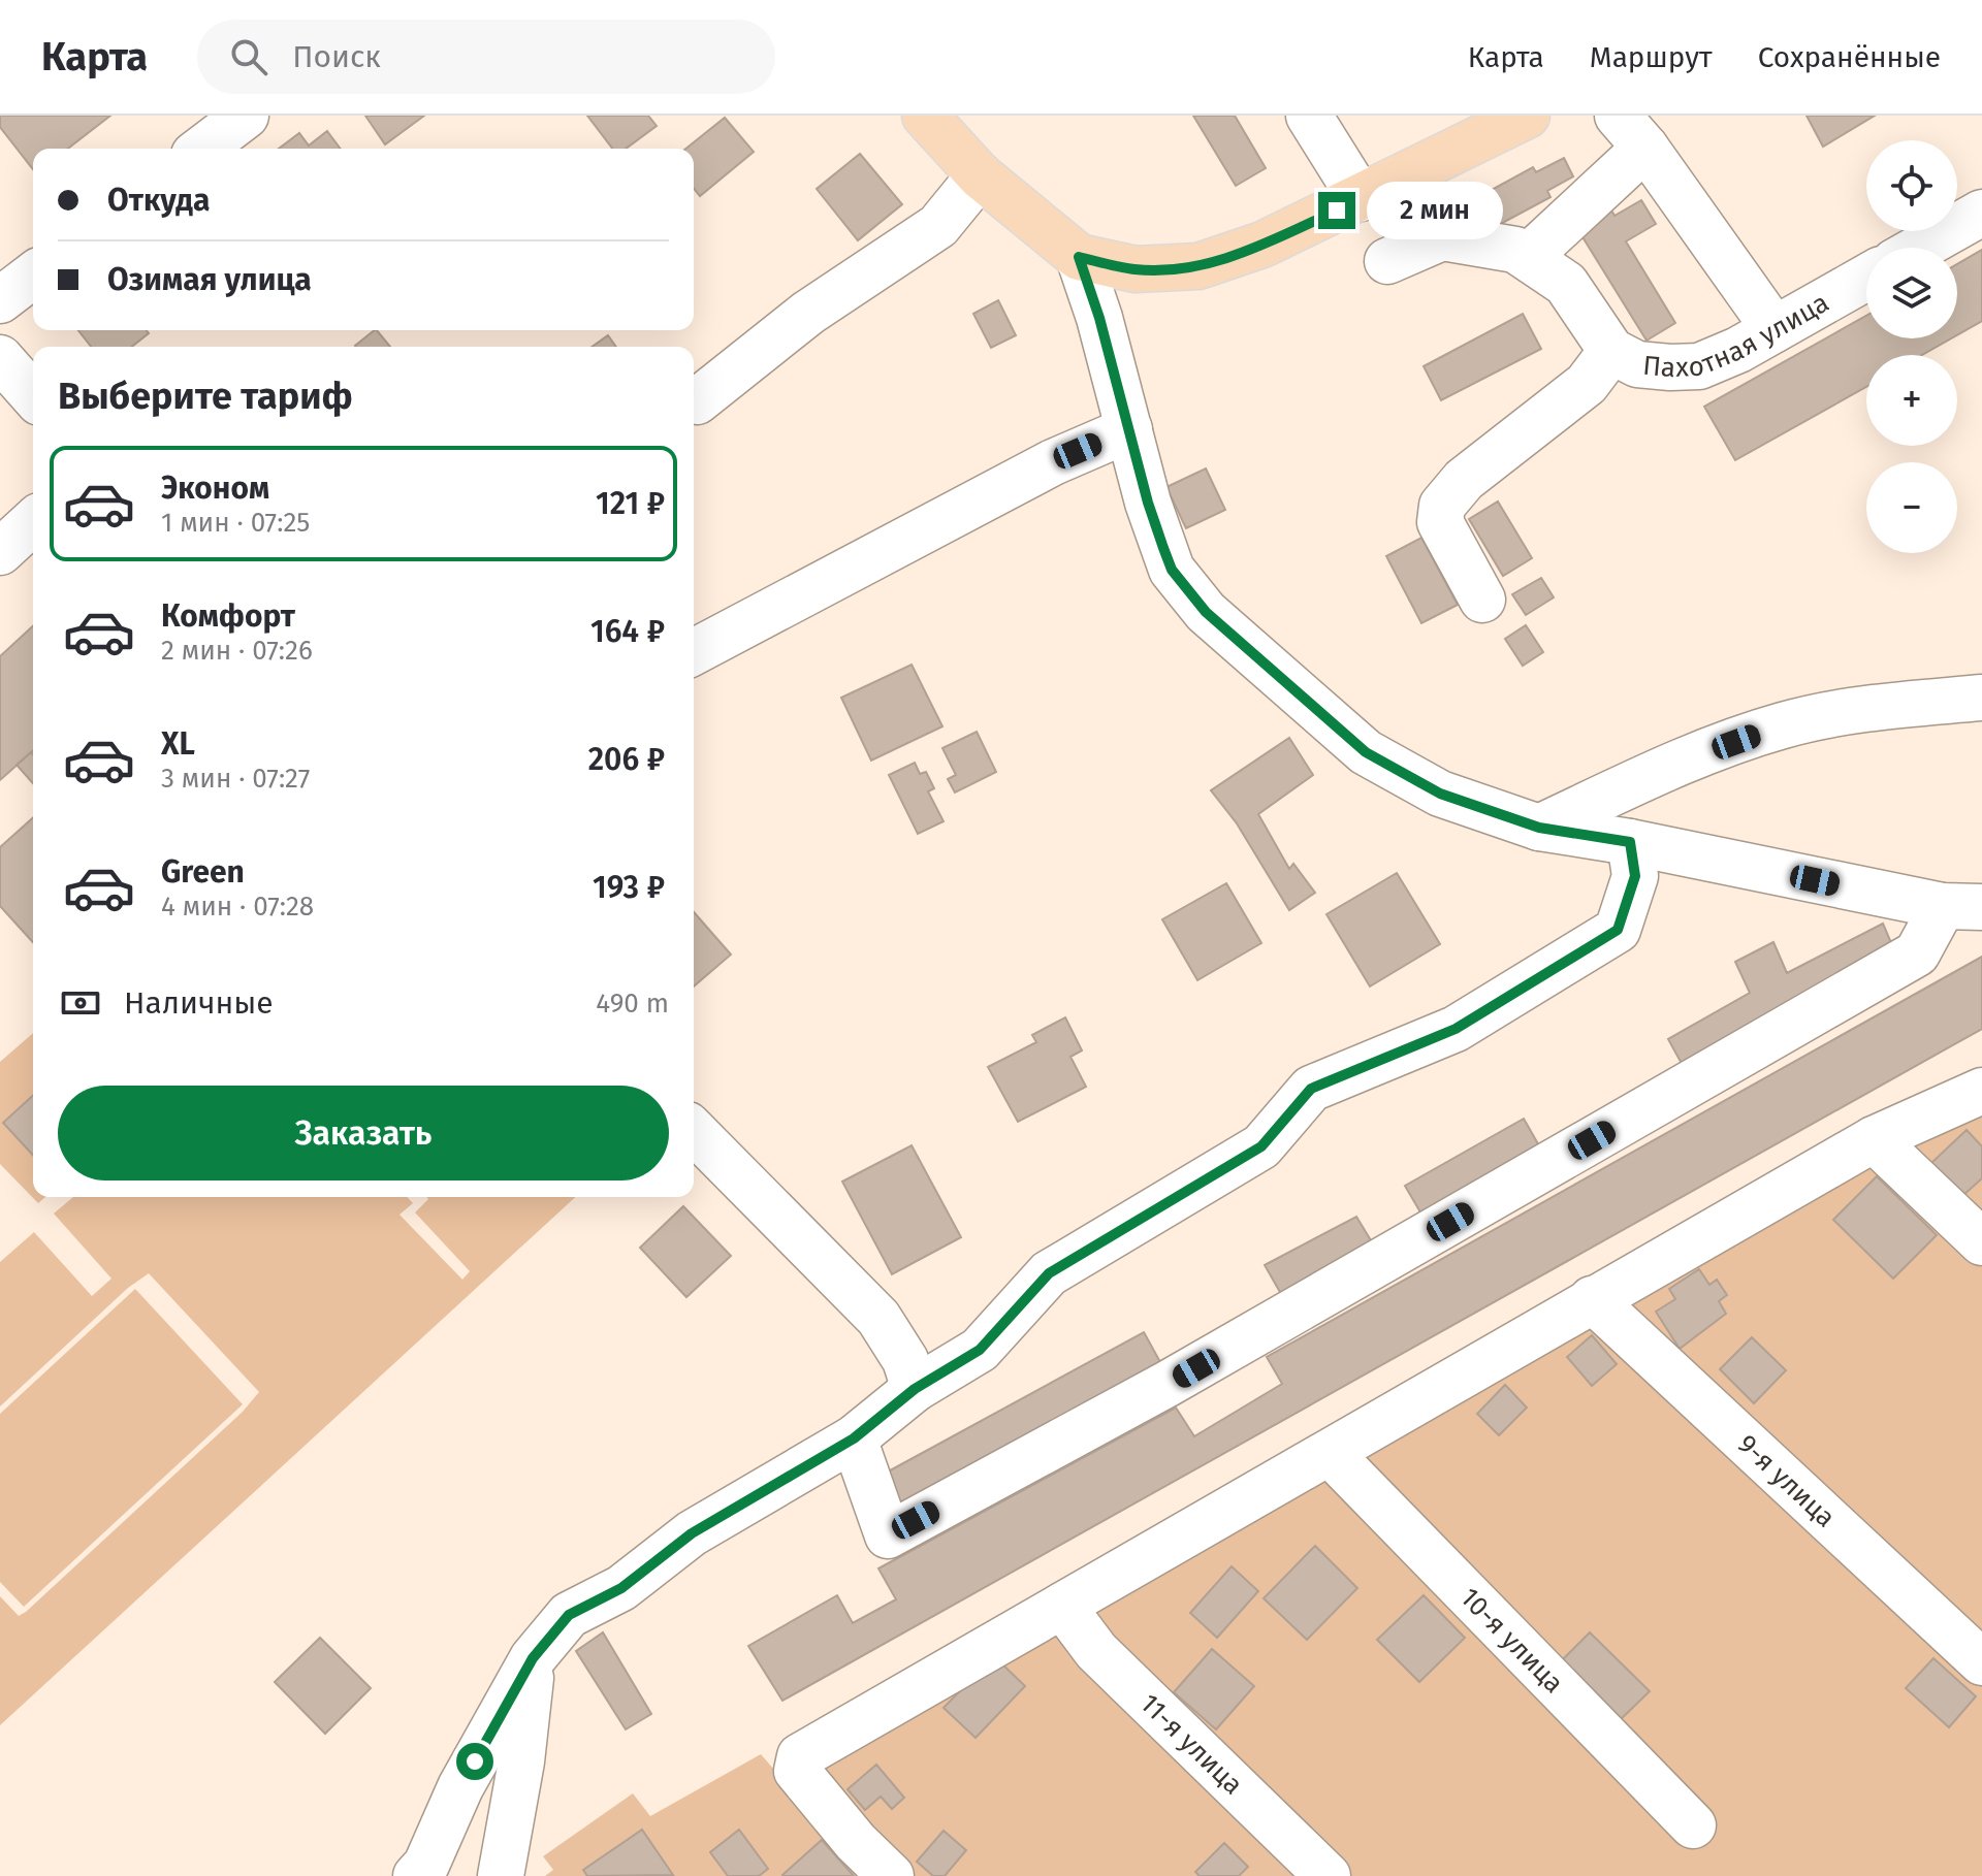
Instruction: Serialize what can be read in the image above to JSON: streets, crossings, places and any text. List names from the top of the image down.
{
  "streets": {
    "street": [
      "Пахотная улица",
      "9-я улица",
      "10-я улица",
      "11-я улица"
    ]
  },
  "page": {
    "header": "Карта",
    "search": "Поиск",
    "nav": ["Карта", "Маршрут", "Сохранённые"],
    "map_buttons": ["+", "−"],
    "banner": ["Откуда", "Озимая улица"],
    "bubble": "2 мин",
    "heading": "Выберите тариф",
    "list": [
      {
        "name": "Эконом",
        "note": "1 мин · 07:25",
        "value": "121 ₽"
      },
      {
        "name": "Комфорт",
        "note": "2 мин · 07:26",
        "value": "164 ₽"
      },
      {
        "name": "XL",
        "note": "3 мин · 07:27",
        "value": "206 ₽"
      },
      {
        "name": "Green",
        "note": "4 мин · 07:28",
        "value": "193 ₽"
      }
    ],
    "pay": ["Наличные", "490 m"],
    "buttons": "Заказать"
  }
}
